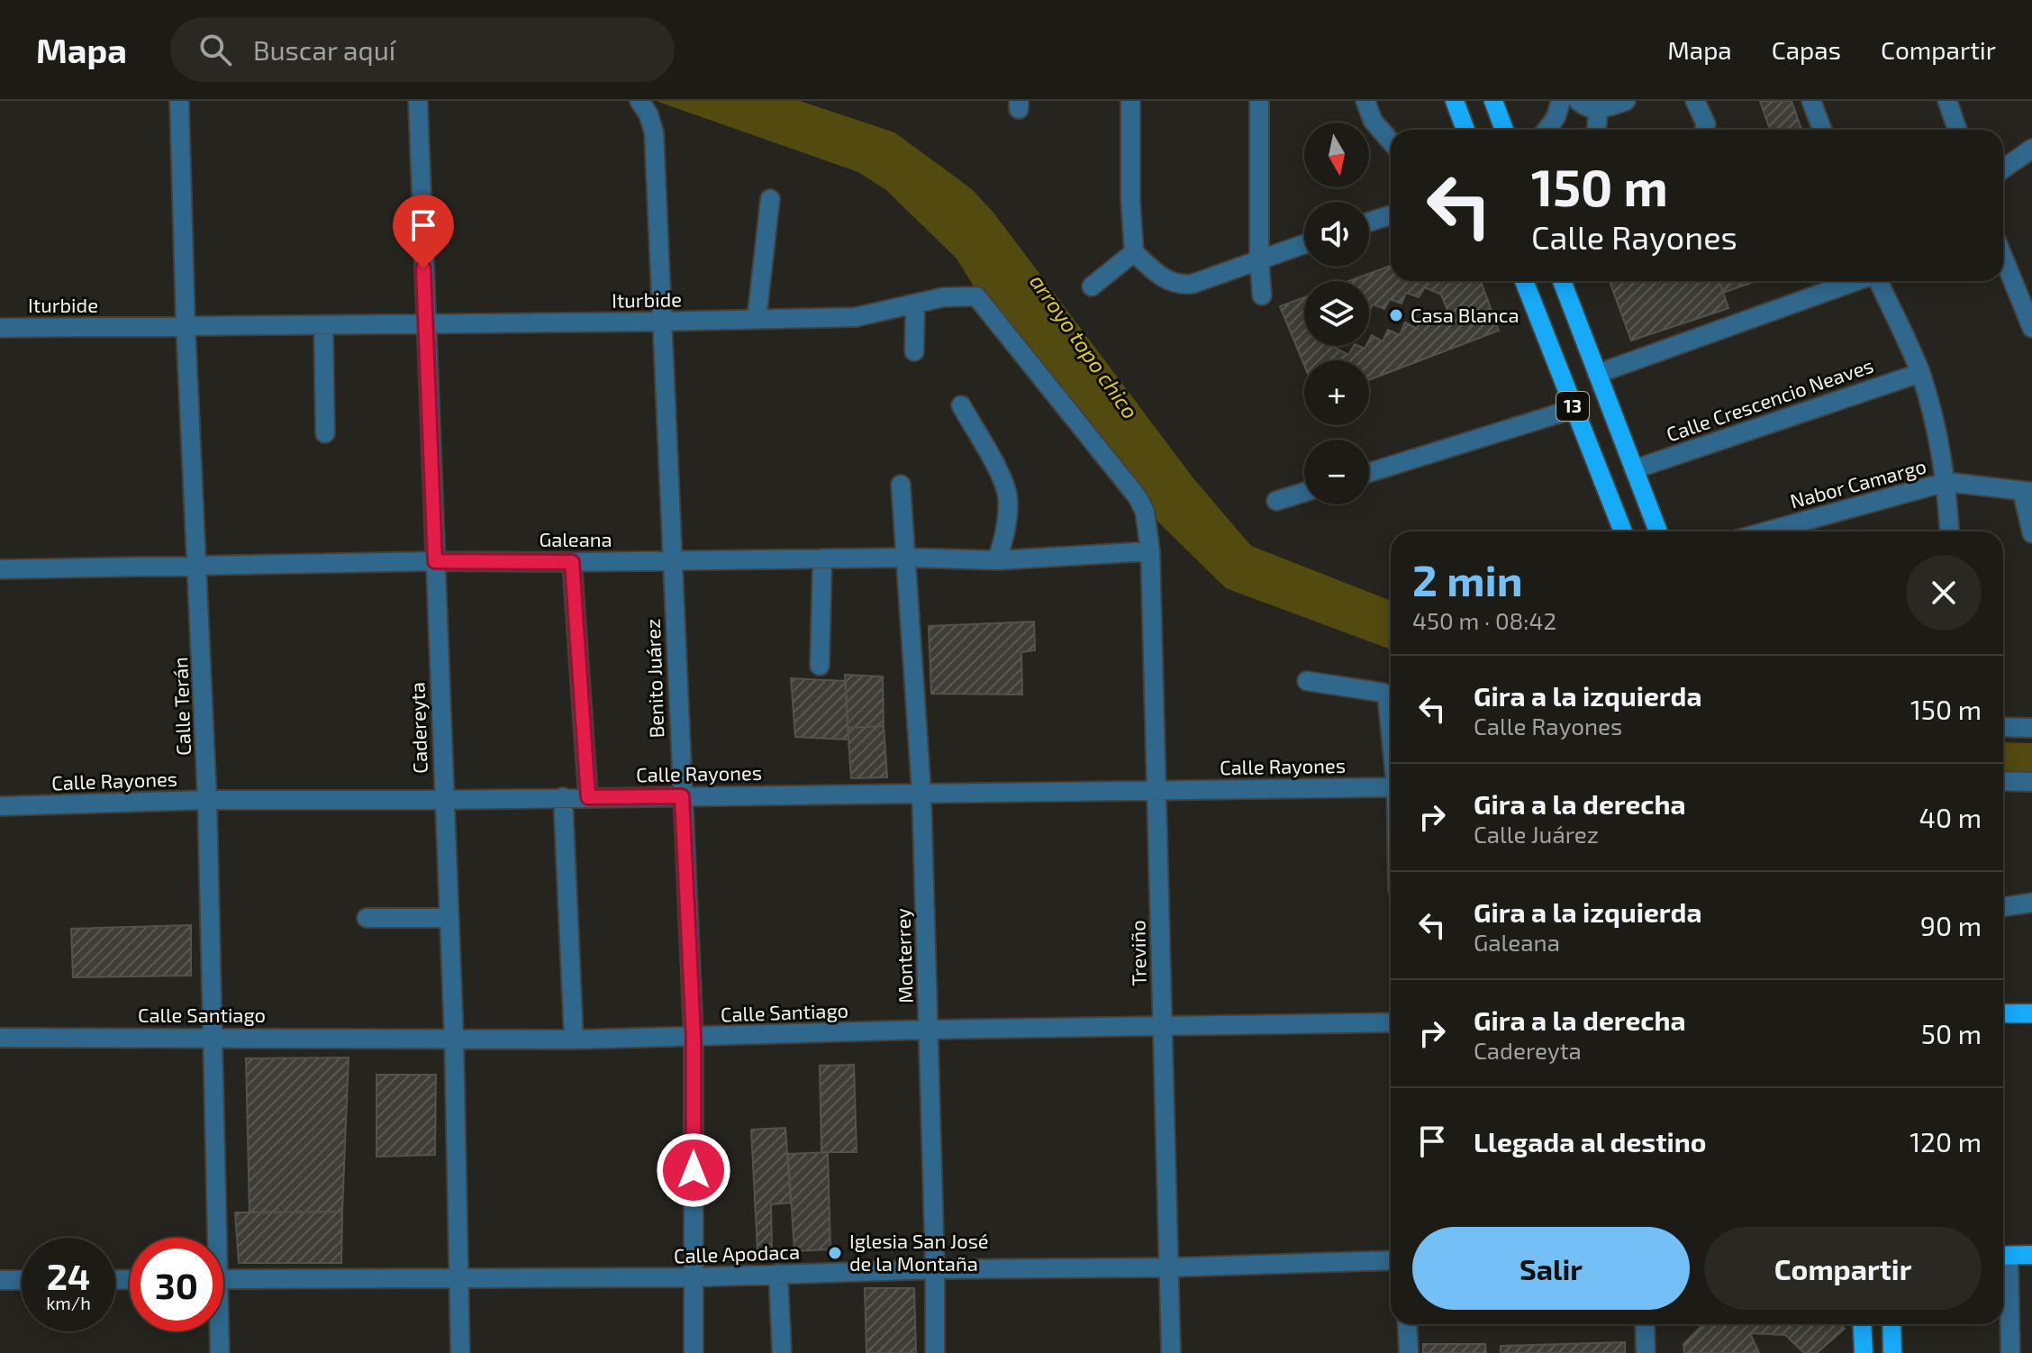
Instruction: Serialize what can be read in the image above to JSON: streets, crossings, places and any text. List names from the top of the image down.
{
  "streets": {
    "main road": ["13"],
    "street": [
      "Iturbide",
      "Calle Crescencio Neaves",
      "Nabor Camargo",
      "Galeana",
      "Benito Juárez",
      "Calle Terán",
      "Cadereyta",
      "Calle Rayones",
      "Treviño",
      "Monterrey",
      "Calle Santiago",
      "Calle Apodaca"
    ]
  },
  "crossings": [
    ["Iturbide", "Galeana"],
    ["Iturbide", "Benito Juárez"],
    ["Iturbide", "Calle Terán"],
    ["Iturbide", "Cadereyta"],
    ["Iturbide", "Treviño"],
    ["Calle Crescencio Neaves", "13"],
    ["Galeana", "Benito Juárez"],
    ["Galeana", "Calle Terán"],
    ["Galeana", "Cadereyta"],
    ["Galeana", "Treviño"],
    ["Galeana", "Monterrey"],
    ["Benito Juárez", "Calle Rayones"],
    ["Benito Juárez", "Calle Santiago"],
    ["Benito Juárez", "Calle Apodaca"],
    ["Calle Terán", "Calle Rayones"],
    ["Calle Terán", "Calle Santiago"],
    ["Cadereyta", "Calle Rayones"],
    ["Cadereyta", "Calle Santiago"],
    ["Cadereyta", "Calle Apodaca"],
    ["Calle Rayones", "Treviño"],
    ["Calle Rayones", "Monterrey"],
    ["Treviño", "Calle Santiago"],
    ["Treviño", "Calle Apodaca"],
    ["Monterrey", "Calle Santiago"],
    ["Monterrey", "Calle Apodaca"]
  ],
  "water": ["arroyo topo chico"],
  "places": ["Casa Blanca", "Iglesia San José de la Montaña"],
  "north": "bottom",
  "page": {
    "header": "Mapa",
    "search": "Buscar aquí",
    "nav": ["Mapa", "Capas", "Compartir"],
    "map_buttons": ["+", "−"],
    "turn": ["150 m", "Calle Rayones"],
    "heading": ["2 min", "450 m · 08:42"],
    "list": [
      {
        "name": "Gira a la izquierda",
        "note": "Calle Rayones",
        "value": "150 m"
      },
      {
        "name": "Gira a la derecha",
        "note": "Calle Juárez",
        "value": "40 m"
      },
      {
        "name": "Gira a la izquierda",
        "note": "Galeana",
        "value": "90 m"
      },
      {
        "name": "Gira a la derecha",
        "note": "Cadereyta",
        "value": "50 m"
      },
      {
        "name": "Llegada al destino",
        "value": "120 m"
      }
    ],
    "buttons": ["Salir", "Compartir"],
    "speed": "24 km/h",
    "limit": "30"
  }
}
